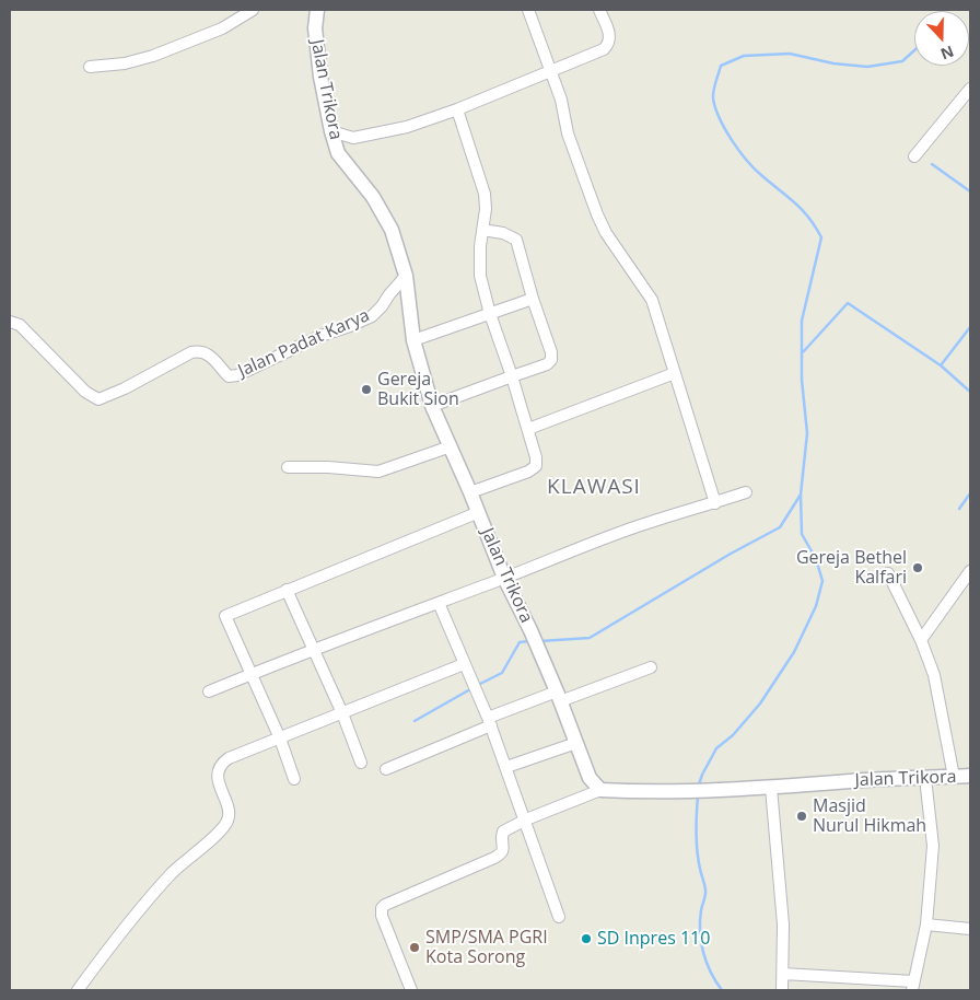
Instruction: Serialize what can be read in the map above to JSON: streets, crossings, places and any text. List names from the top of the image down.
{
  "streets": {
    "street": ["Jalan Trikora", "Jalan Padat Karya"]
  },
  "crossings": [
    ["Jalan Trikora", "Jalan Padat Karya"]
  ],
  "districts": ["KLAWASI"],
  "places": [
    "Gereja Bukit Sion",
    "Gereja Bethel Kalfari",
    "Masjid Nurul Hikmah",
    "SD Inpres 110",
    "SMP/SMA PGRI Kota Sorong"
  ],
  "north": "bottom"
}
